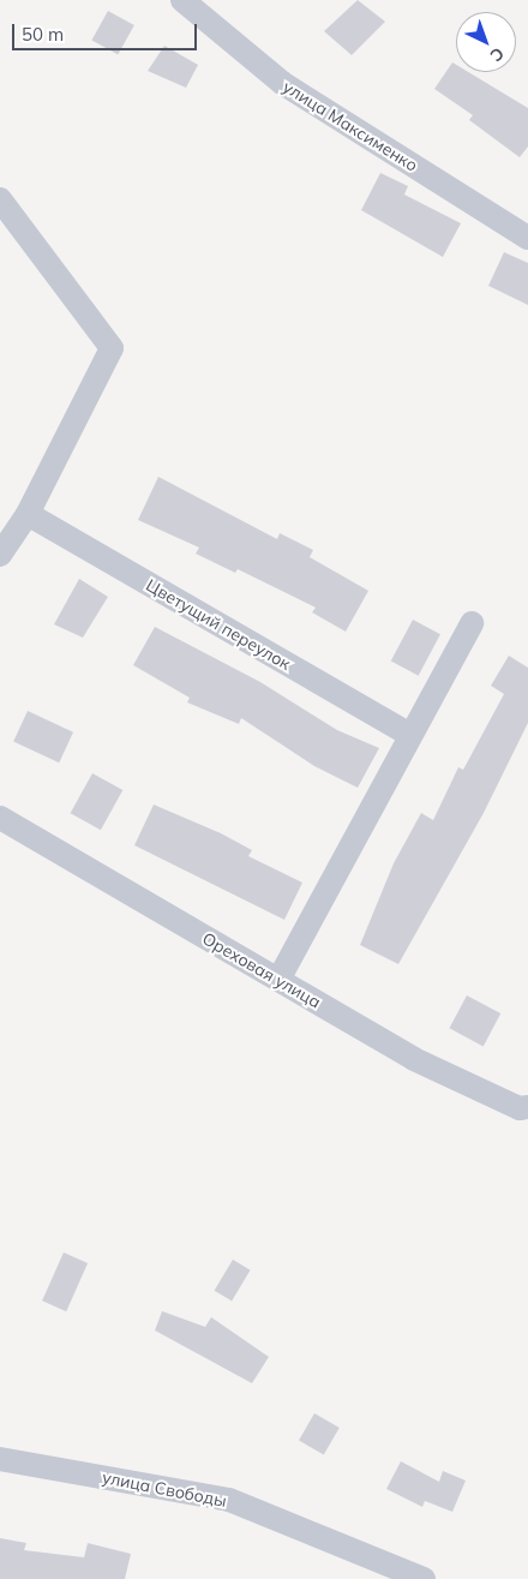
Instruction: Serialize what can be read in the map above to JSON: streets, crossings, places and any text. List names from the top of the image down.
{
  "streets": {
    "street": [
      "улица Максименко",
      "Цветущий переулок",
      "Ореховая улица",
      "улица Свободы"
    ]
  },
  "scale_bar": "50 m",
  "north": "bottom right"
}
